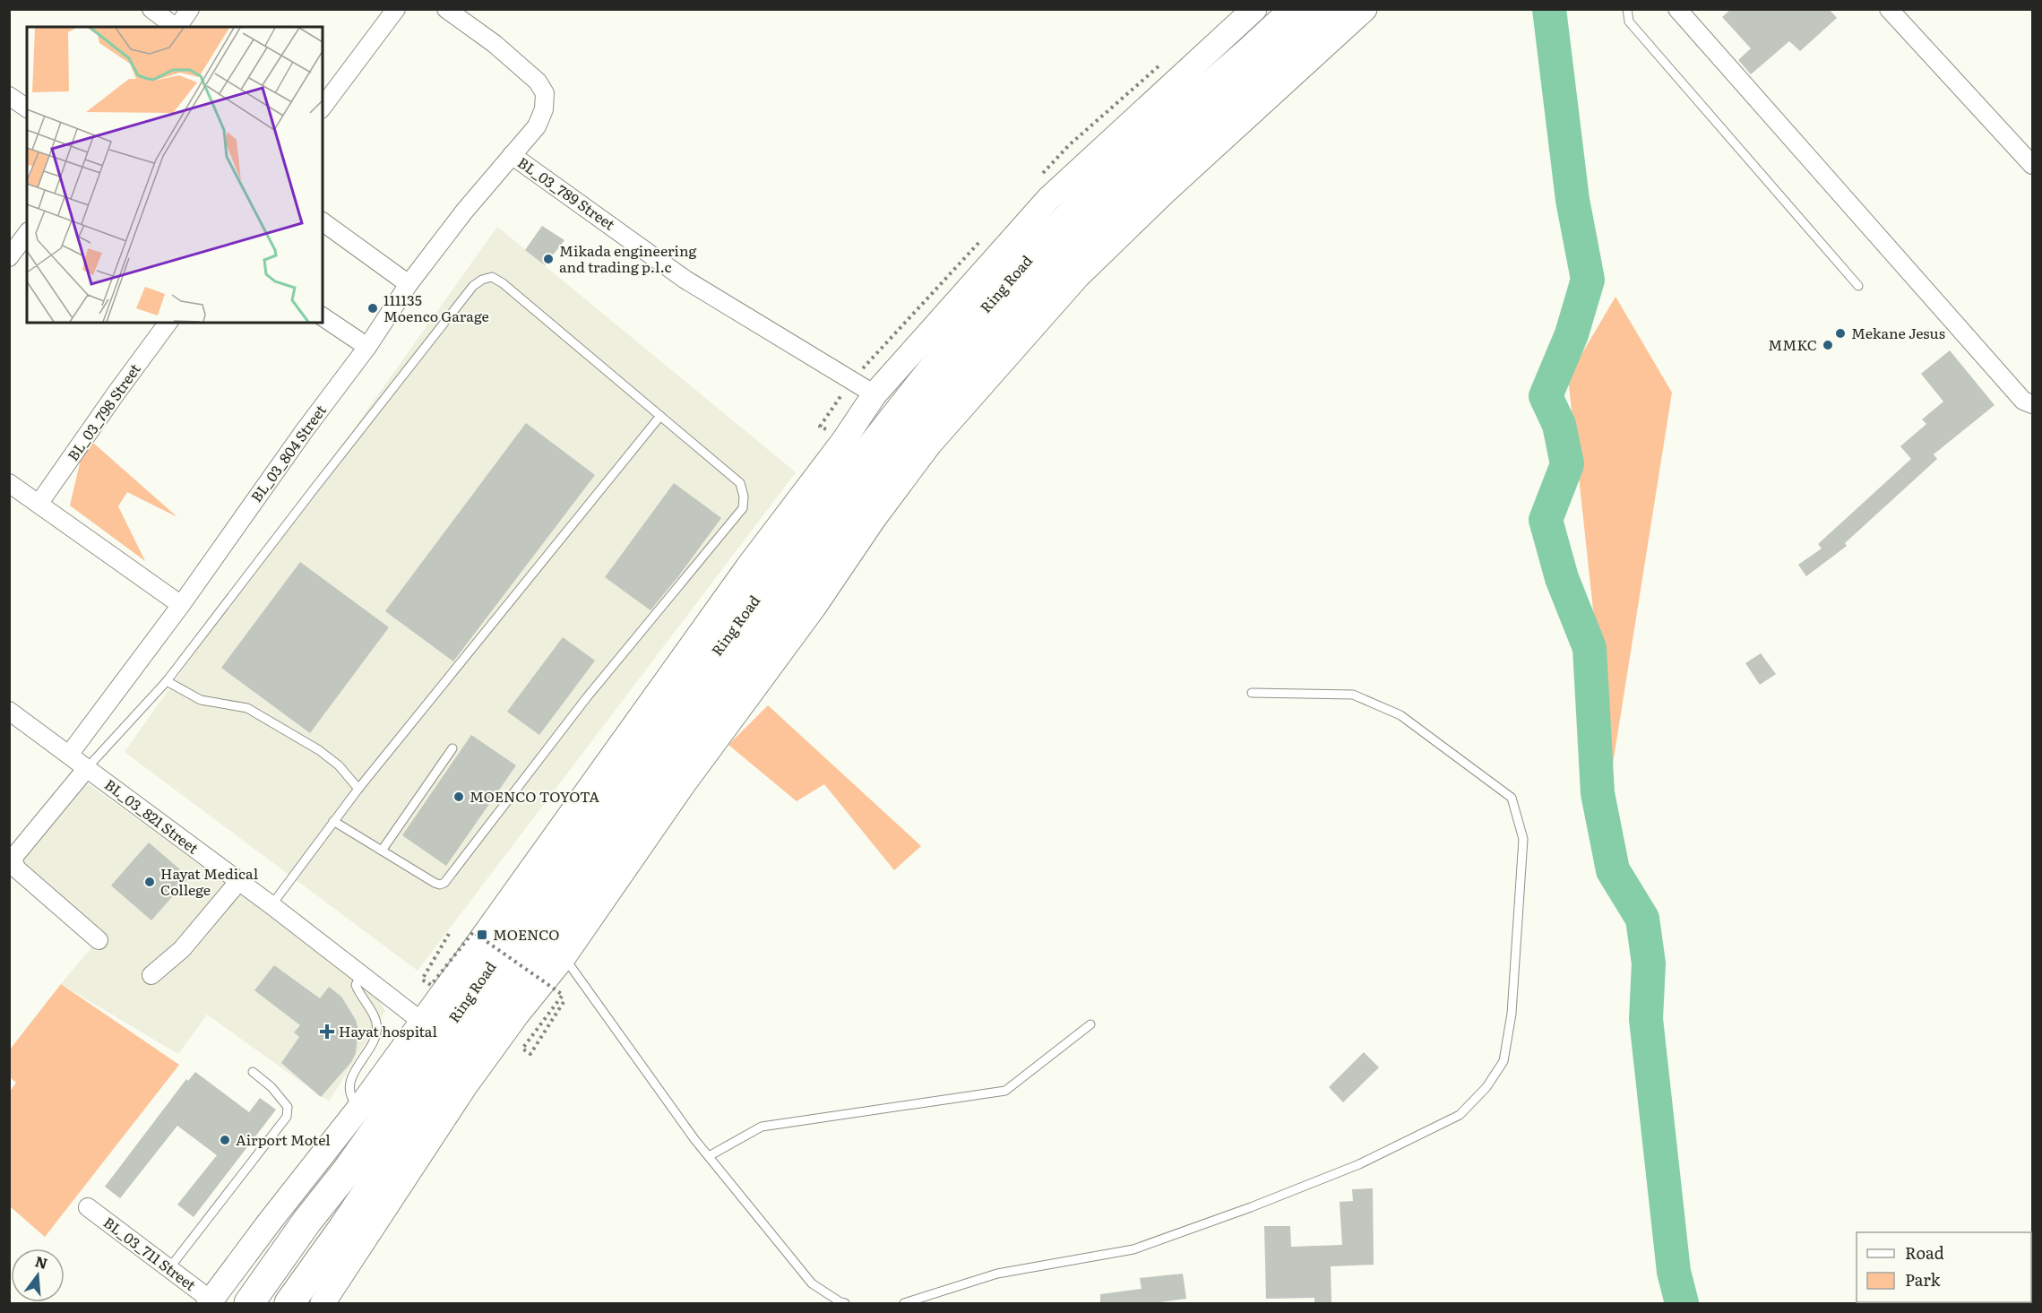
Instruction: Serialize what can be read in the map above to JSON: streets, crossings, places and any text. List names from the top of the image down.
{
  "streets": {
    "highway": ["Ring Road"],
    "street": [
      "BL_03_789 Street",
      "BL_03_798 Street",
      "BL_03_804 Street",
      "BL_03_821 Street",
      "BL_03_711 Street"
    ]
  },
  "crossings": [
    ["BL_03_789 Street", "Ring Road"],
    ["BL_03_789 Street", "BL_03_804 Street"],
    ["Ring Road", "BL_03_821 Street"],
    ["Ring Road", "BL_03_711 Street"],
    ["BL_03_804 Street", "BL_03_821 Street"]
  ],
  "places": {
    "other": [
      "Mikada engineering and trading p.l.c",
      "111135 Moenco Garage",
      "Mekane Jesus",
      "MMKC",
      "MOENCO TOYOTA",
      "Hayat Medical College",
      "Airport Motel"
    ],
    "transit": ["MOENCO"],
    "health": ["Hayat hospital"]
  },
  "legend": ["Road", "Park"],
  "north": "top"
}
